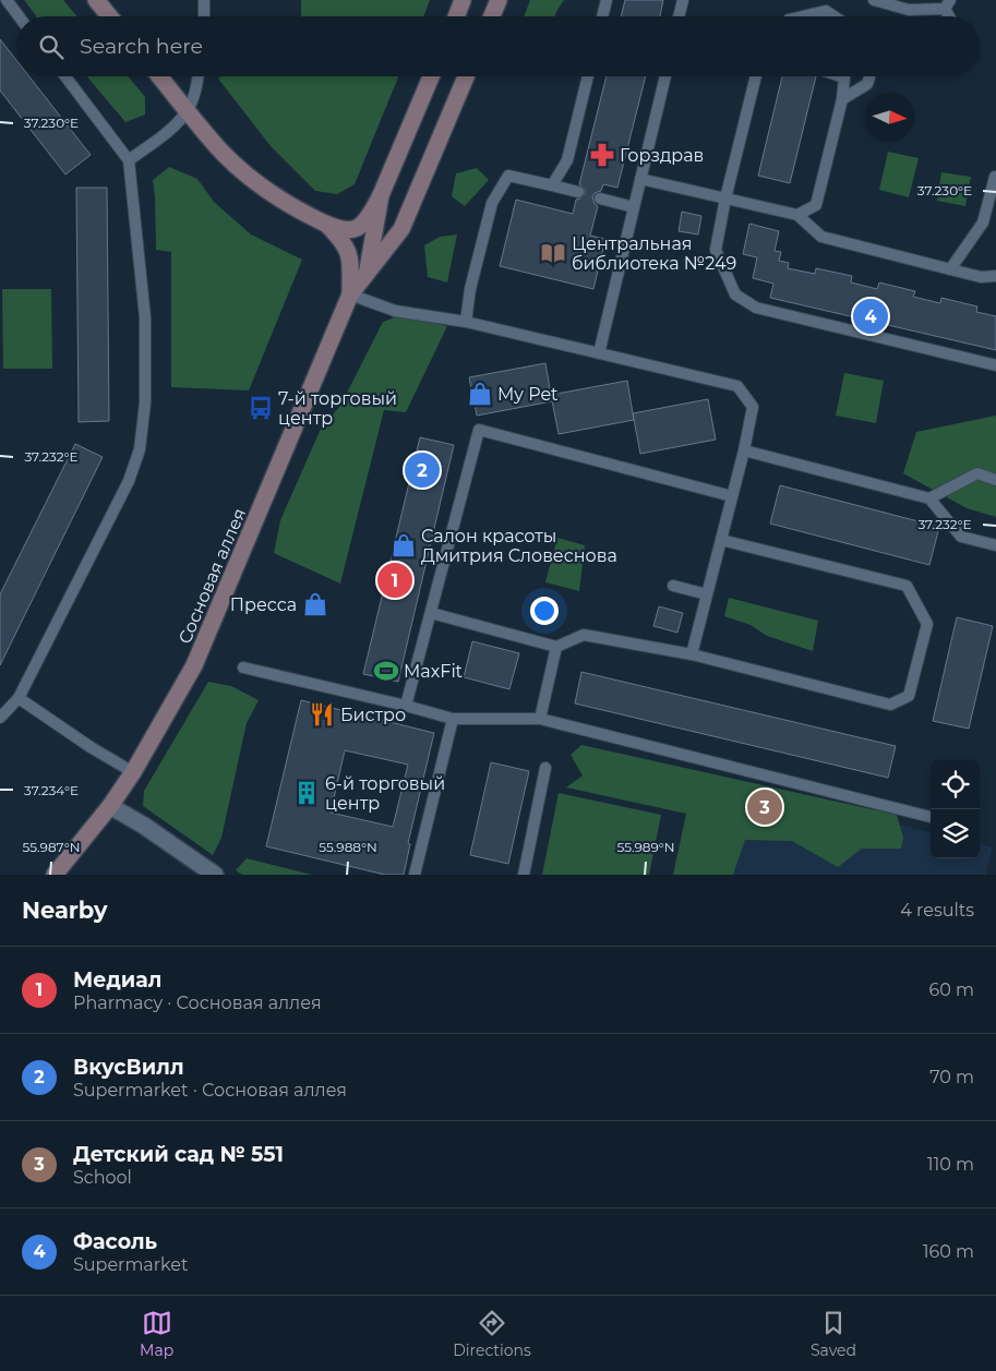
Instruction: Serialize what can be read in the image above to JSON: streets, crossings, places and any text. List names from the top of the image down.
{
  "streets": {
    "main road": ["Сосновая аллея"]
  },
  "places": {
    "pharmacy": ["Горздрав"],
    "library": ["Центральная библиотека №249"],
    "shop": ["My Pet", "Салон красоты Дмитрия Словеснова", "Пресса"],
    "bus stop": ["7-й торговый центр"],
    "sports": ["MaxFit"],
    "restaurant": ["Бистро"],
    "building": ["6-й торговый центр"]
  },
  "north": "right",
  "page": {
    "search": "Search here",
    "pins": [
      "4",
      "2",
      "1",
      "3"
    ],
    "heading": ["Nearby", "4 results"],
    "list": [
      {
        "mark": "1",
        "name": "Медиал",
        "note": "Pharmacy · Сосновая аллея",
        "value": "60 m"
      },
      {
        "mark": "2",
        "name": "ВкусВилл",
        "note": "Supermarket · Сосновая аллея",
        "value": "70 m"
      },
      {
        "mark": "3",
        "name": "Детский сад № 551",
        "note": "School",
        "value": "110 m"
      },
      {
        "mark": "4",
        "name": "Фасоль",
        "note": "Supermarket",
        "value": "160 m"
      }
    ],
    "nav": ["Map", "Directions", "Saved"]
  },
  "coordinates": [
    "37.230°E",
    "37.232°E",
    "37.234°E",
    "55.987°N",
    "55.988°N",
    "55.989°N"
  ]
}
